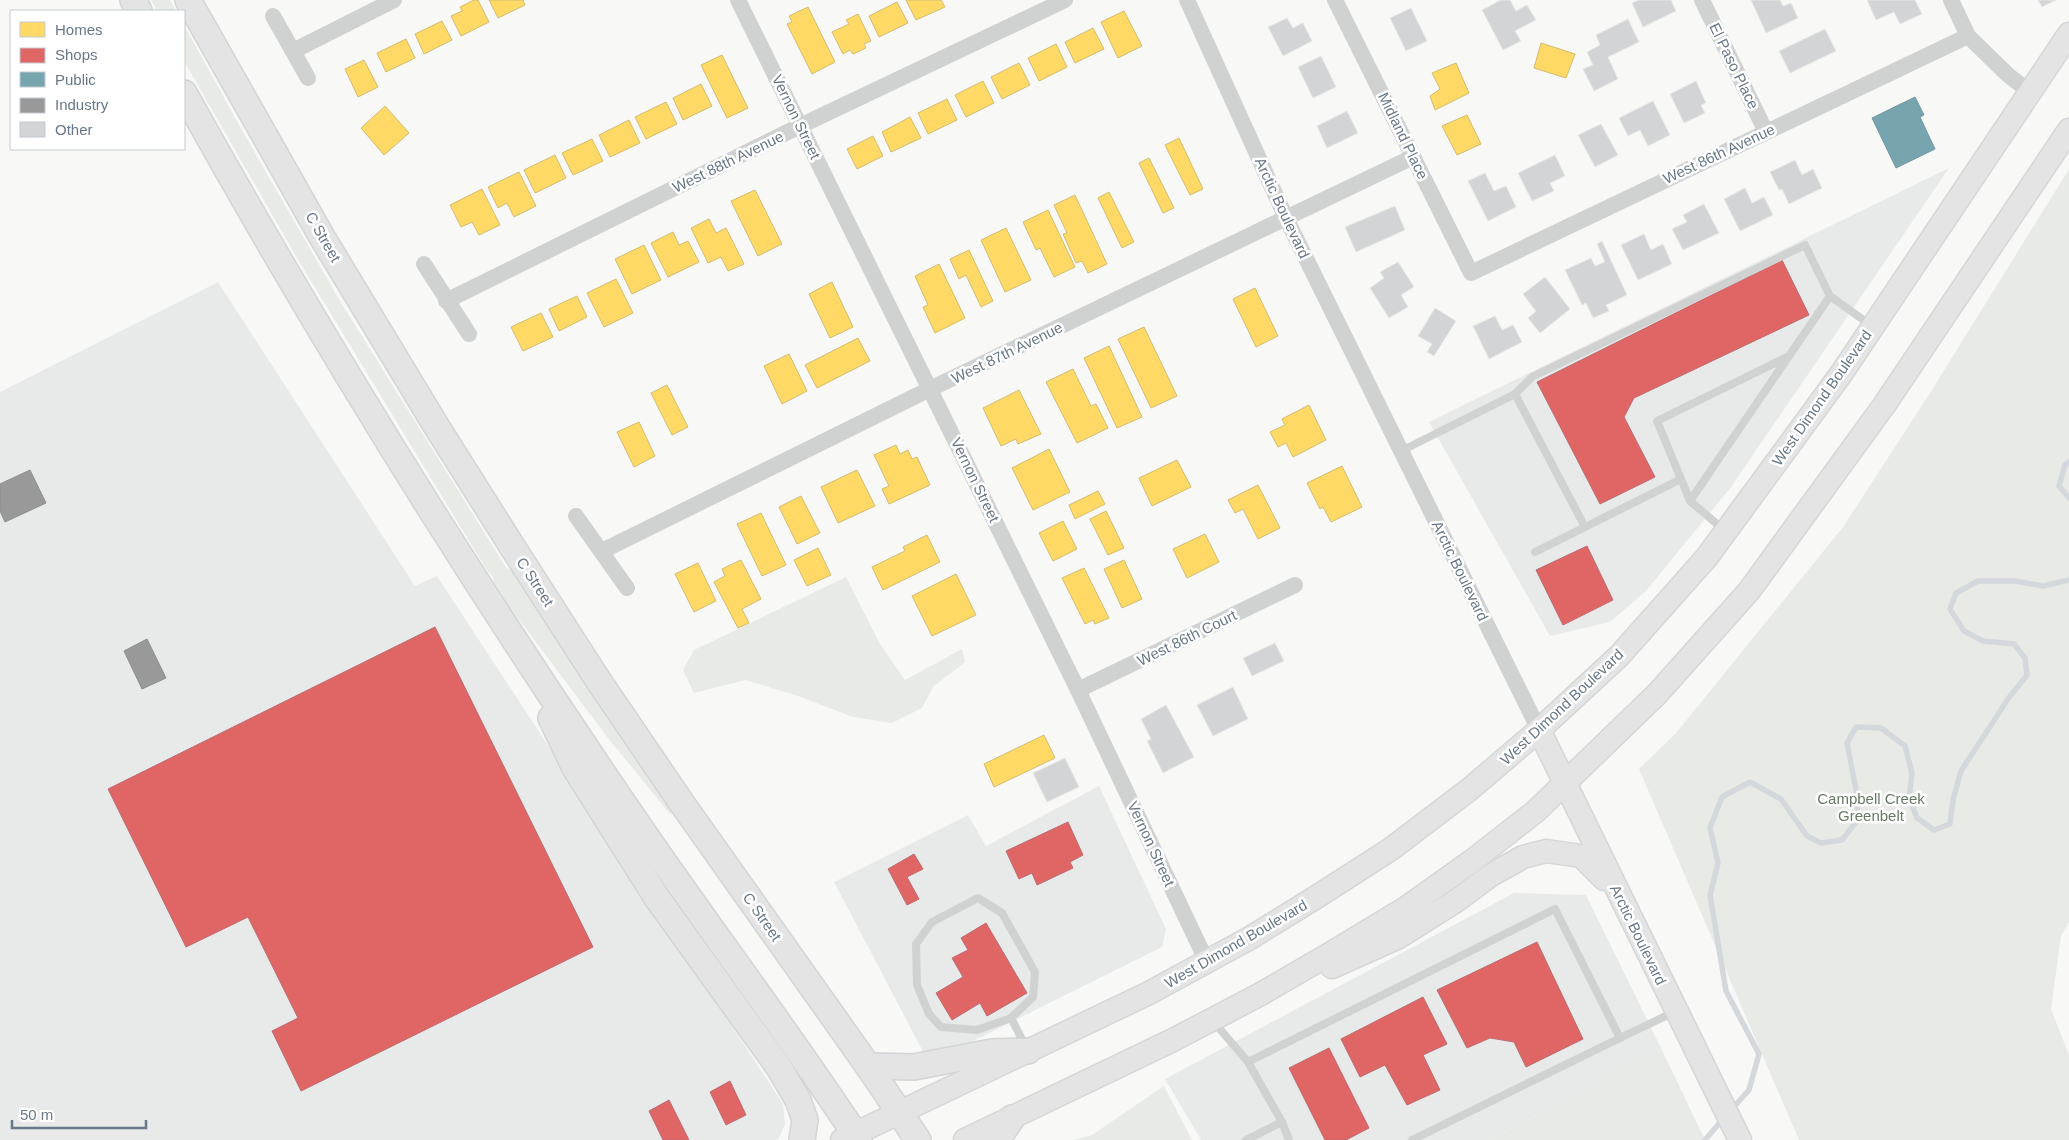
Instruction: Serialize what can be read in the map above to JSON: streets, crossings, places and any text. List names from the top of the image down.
{
  "streets": {
    "main road": ["Arctic Boulevard", "C Street", "West Dimond Boulevard"],
    "street": [
      "El Paso Place",
      "Vernon Street",
      "Midland Place",
      "West 86th Avenue",
      "West 88th Avenue",
      "West 87th Avenue",
      "West 86th Court"
    ]
  },
  "crossings": [
    ["El Paso Place", "West 86th Avenue"],
    ["Vernon Street", "West 88th Avenue"],
    ["Vernon Street", "West 87th Avenue"],
    ["Vernon Street", "West Dimond Boulevard"],
    ["Vernon Street", "West 86th Court"],
    ["Midland Place", "West 86th Avenue"],
    ["Midland Place", "West 87th Avenue"],
    ["Arctic Boulevard", "West 87th Avenue"],
    ["Arctic Boulevard", "West Dimond Boulevard"],
    ["C Street", "West Dimond Boulevard"]
  ],
  "parks": ["Campbell Creek Greenbelt"],
  "legend": [
    "Homes",
    "Shops",
    "Public",
    "Industry",
    "Other"
  ],
  "scale_bar": "50 m"
}
